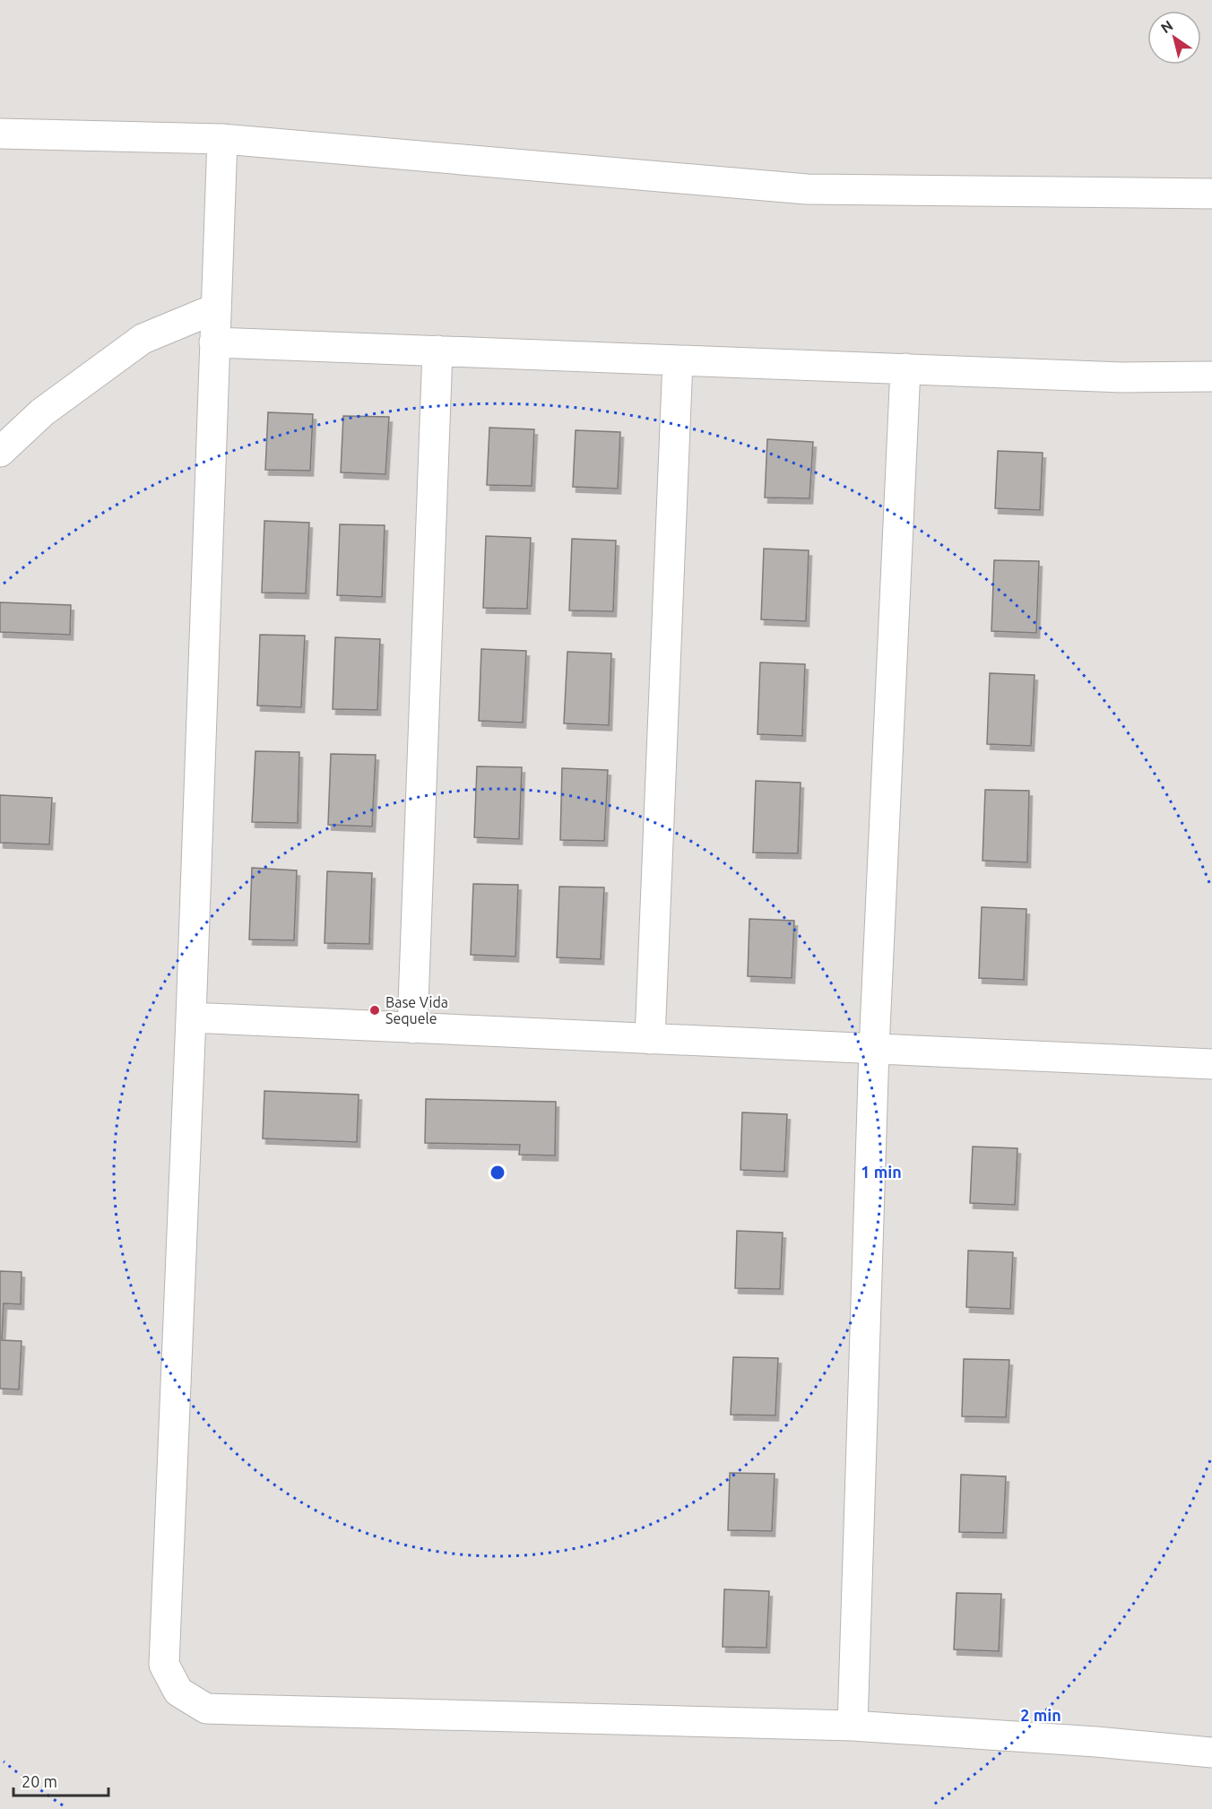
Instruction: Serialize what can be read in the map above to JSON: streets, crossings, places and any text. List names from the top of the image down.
{
  "places": ["Base Vida Sequele"],
  "scale_bar": "20 m",
  "north": "top left",
  "rings": ["1 min", "2 min"]
}
